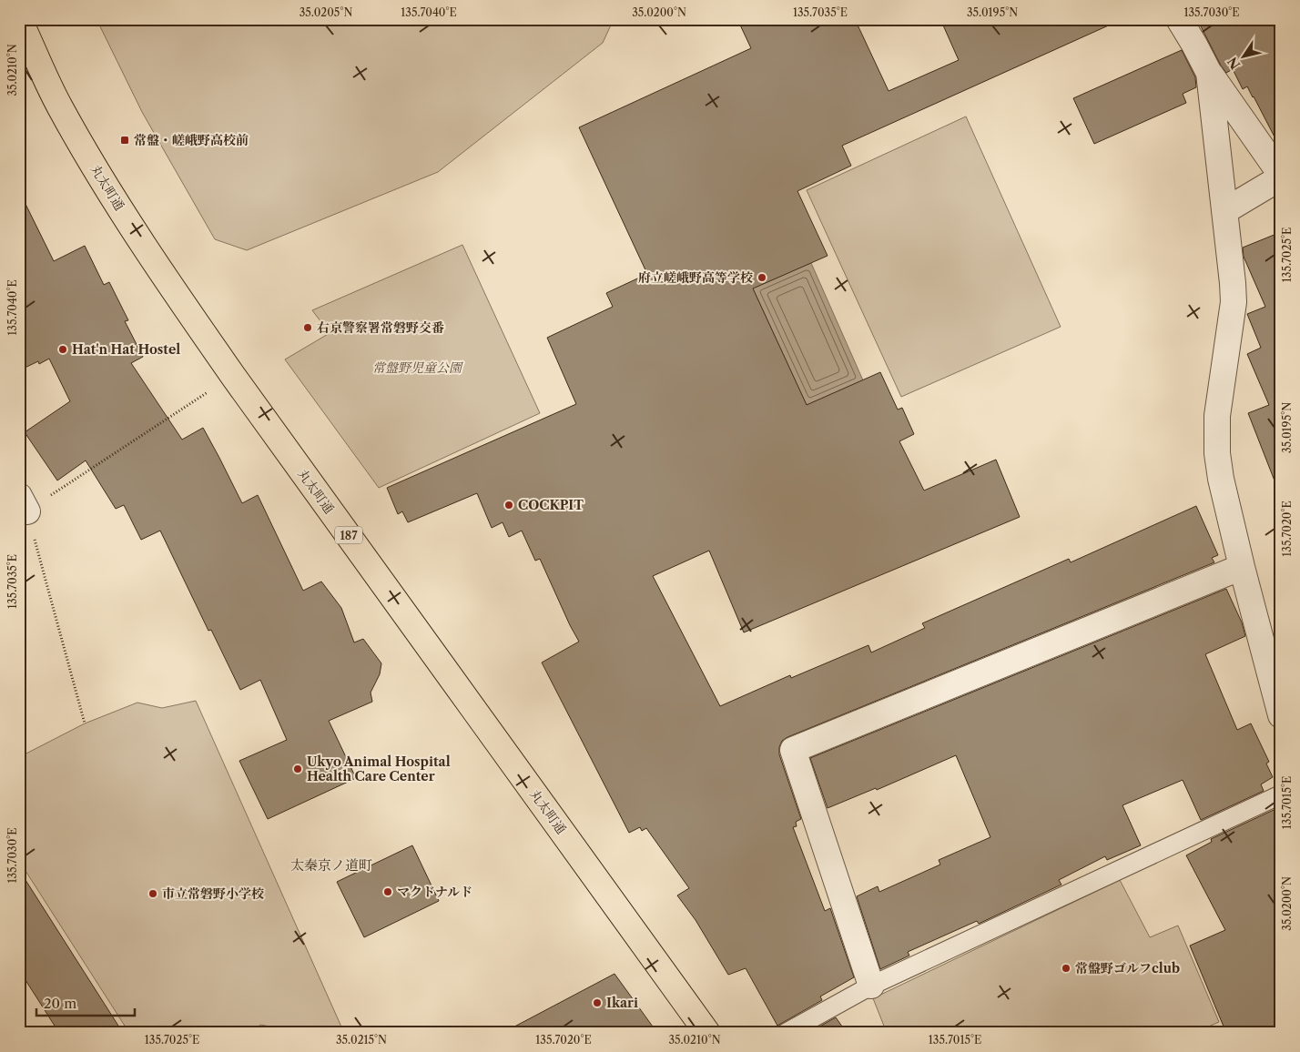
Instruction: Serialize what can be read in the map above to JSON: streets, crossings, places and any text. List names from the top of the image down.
{
  "streets": {
    "main road": ["丸太町通", "187"]
  },
  "districts": ["太秦京ノ道町"],
  "parks": ["常盤野児童公園"],
  "places": {
    "transit": ["常盤・嵯峨野高校前"],
    "other": [
      "府立嵯峨野高等学校",
      "右京警察署常磐野交番",
      "Hat'n Hat Hostel",
      "COCKPIT",
      "Ukyo Animal Hospital Health Care Center",
      "マクドナルド",
      "市立常磐野小学校",
      "常盤野ゴルフclub",
      "Ikari"
    ]
  },
  "scale_bar": "20 m",
  "north": "bottom left",
  "coordinates": [
    "35.0205°N",
    "135.7040°E",
    "35.0200°N",
    "135.7035°E",
    "35.0195°N",
    "135.7030°E",
    "35.0210°N",
    "135.7025°E",
    "135.7020°E",
    "135.7015°E",
    "35.0215°N"
  ]
}
